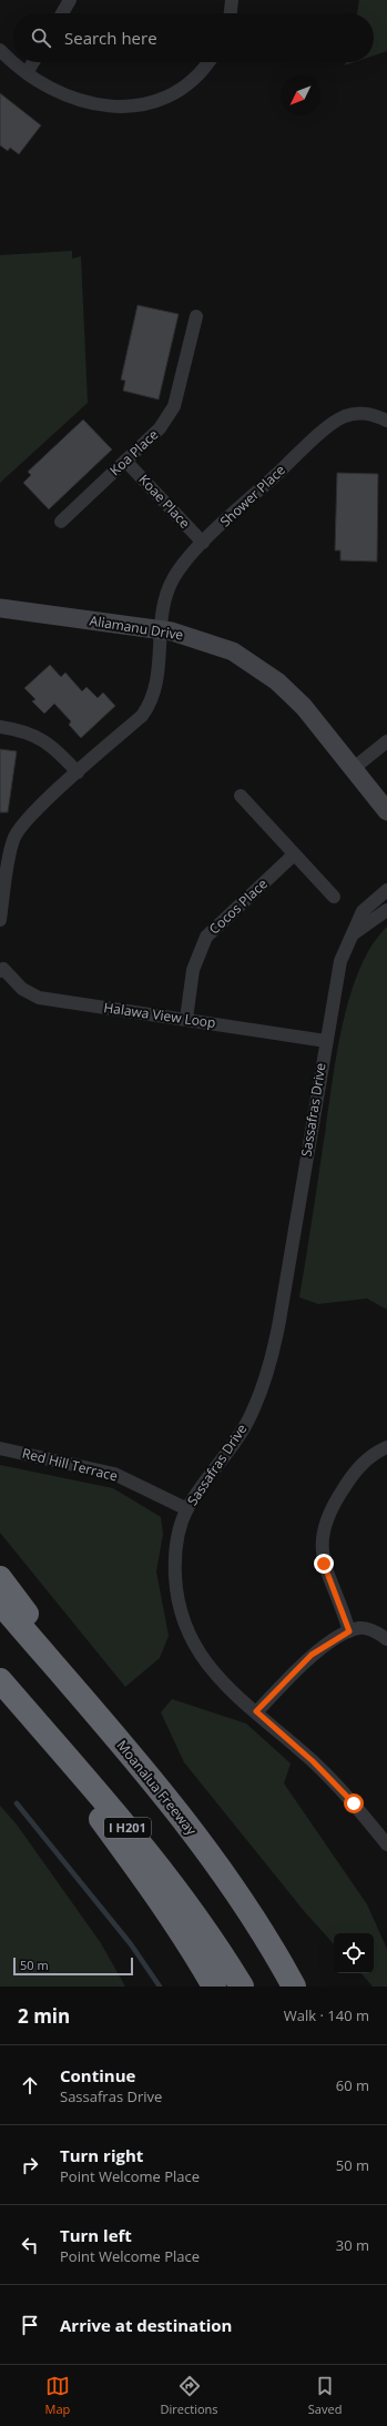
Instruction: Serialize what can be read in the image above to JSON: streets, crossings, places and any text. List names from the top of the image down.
{
  "streets": {
    "highway": ["Moanalua Freeway", "I H201"],
    "street": [
      "Koa Place",
      "Shower Place",
      "Koae Place",
      "Aliamanu Drive",
      "Cocos Place",
      "Halawa View Loop",
      "Sassafras Drive",
      "Red Hill Terrace"
    ]
  },
  "crossings": [
    ["Koa Place", "Koae Place"],
    ["Shower Place", "Koae Place"],
    ["Shower Place", "Aliamanu Drive"],
    ["Cocos Place", "Halawa View Loop"],
    ["Halawa View Loop", "Sassafras Drive"],
    ["Sassafras Drive", "Red Hill Terrace"]
  ],
  "scale_bar": "50 m",
  "north": "bottom left",
  "page": {
    "search": "Search here",
    "scale": "50 m",
    "heading": ["2 min", "Walk · 140 m"],
    "list": [
      ["Continue", "Sassafras Drive", "60 m"],
      ["Turn right", "Point Welcome Place", "50 m"],
      ["Turn left", "Point Welcome Place", "30 m"],
      "Arrive at destination"
    ],
    "nav": ["Map", "Directions", "Saved"]
  }
}
